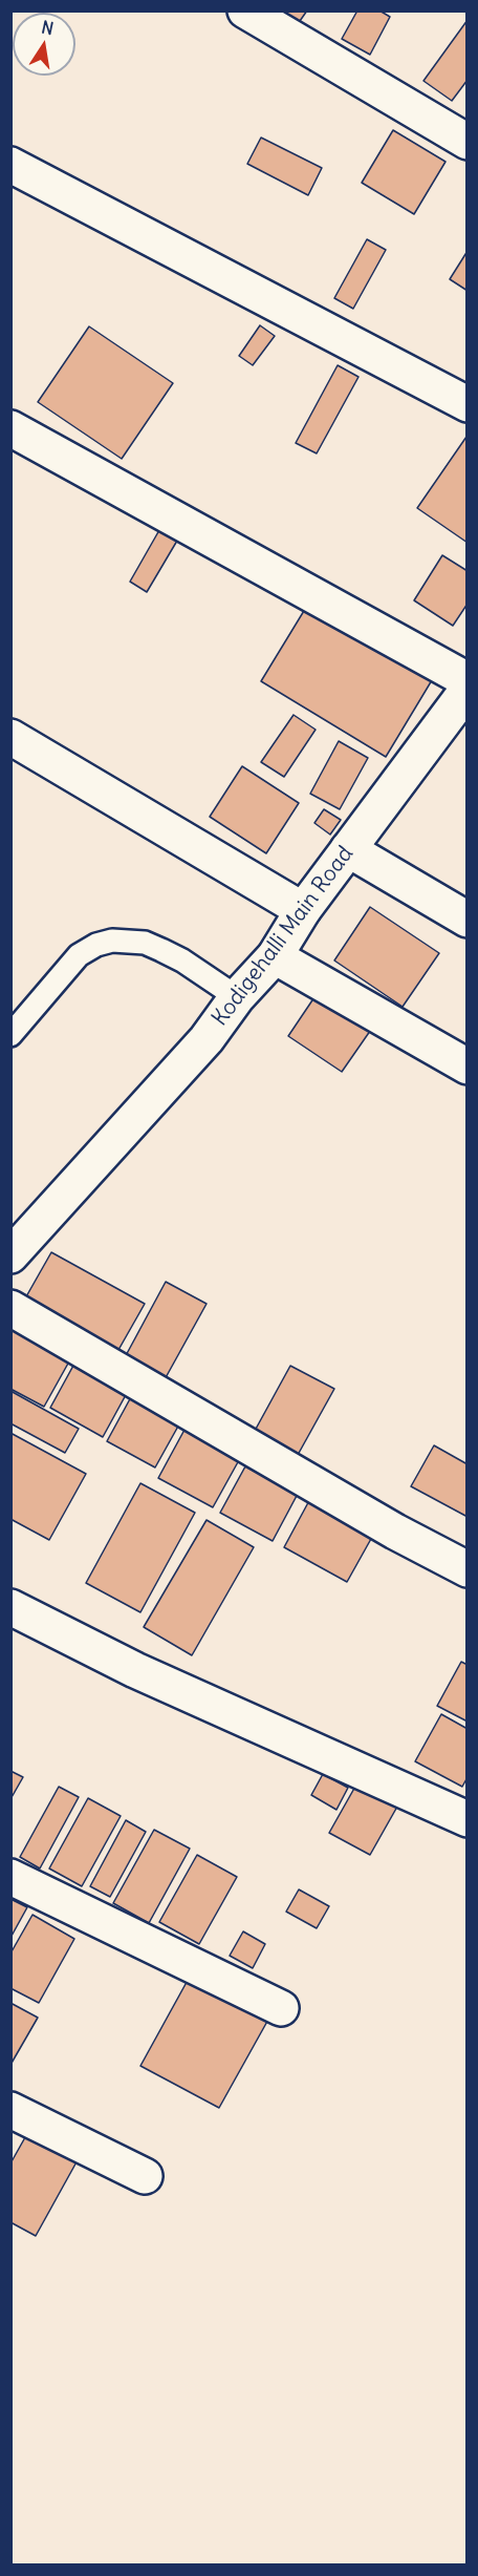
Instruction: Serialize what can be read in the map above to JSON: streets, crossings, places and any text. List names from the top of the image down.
{
  "streets": {
    "street": ["Kodigehalli Main Road"]
  },
  "north": "top"
}
